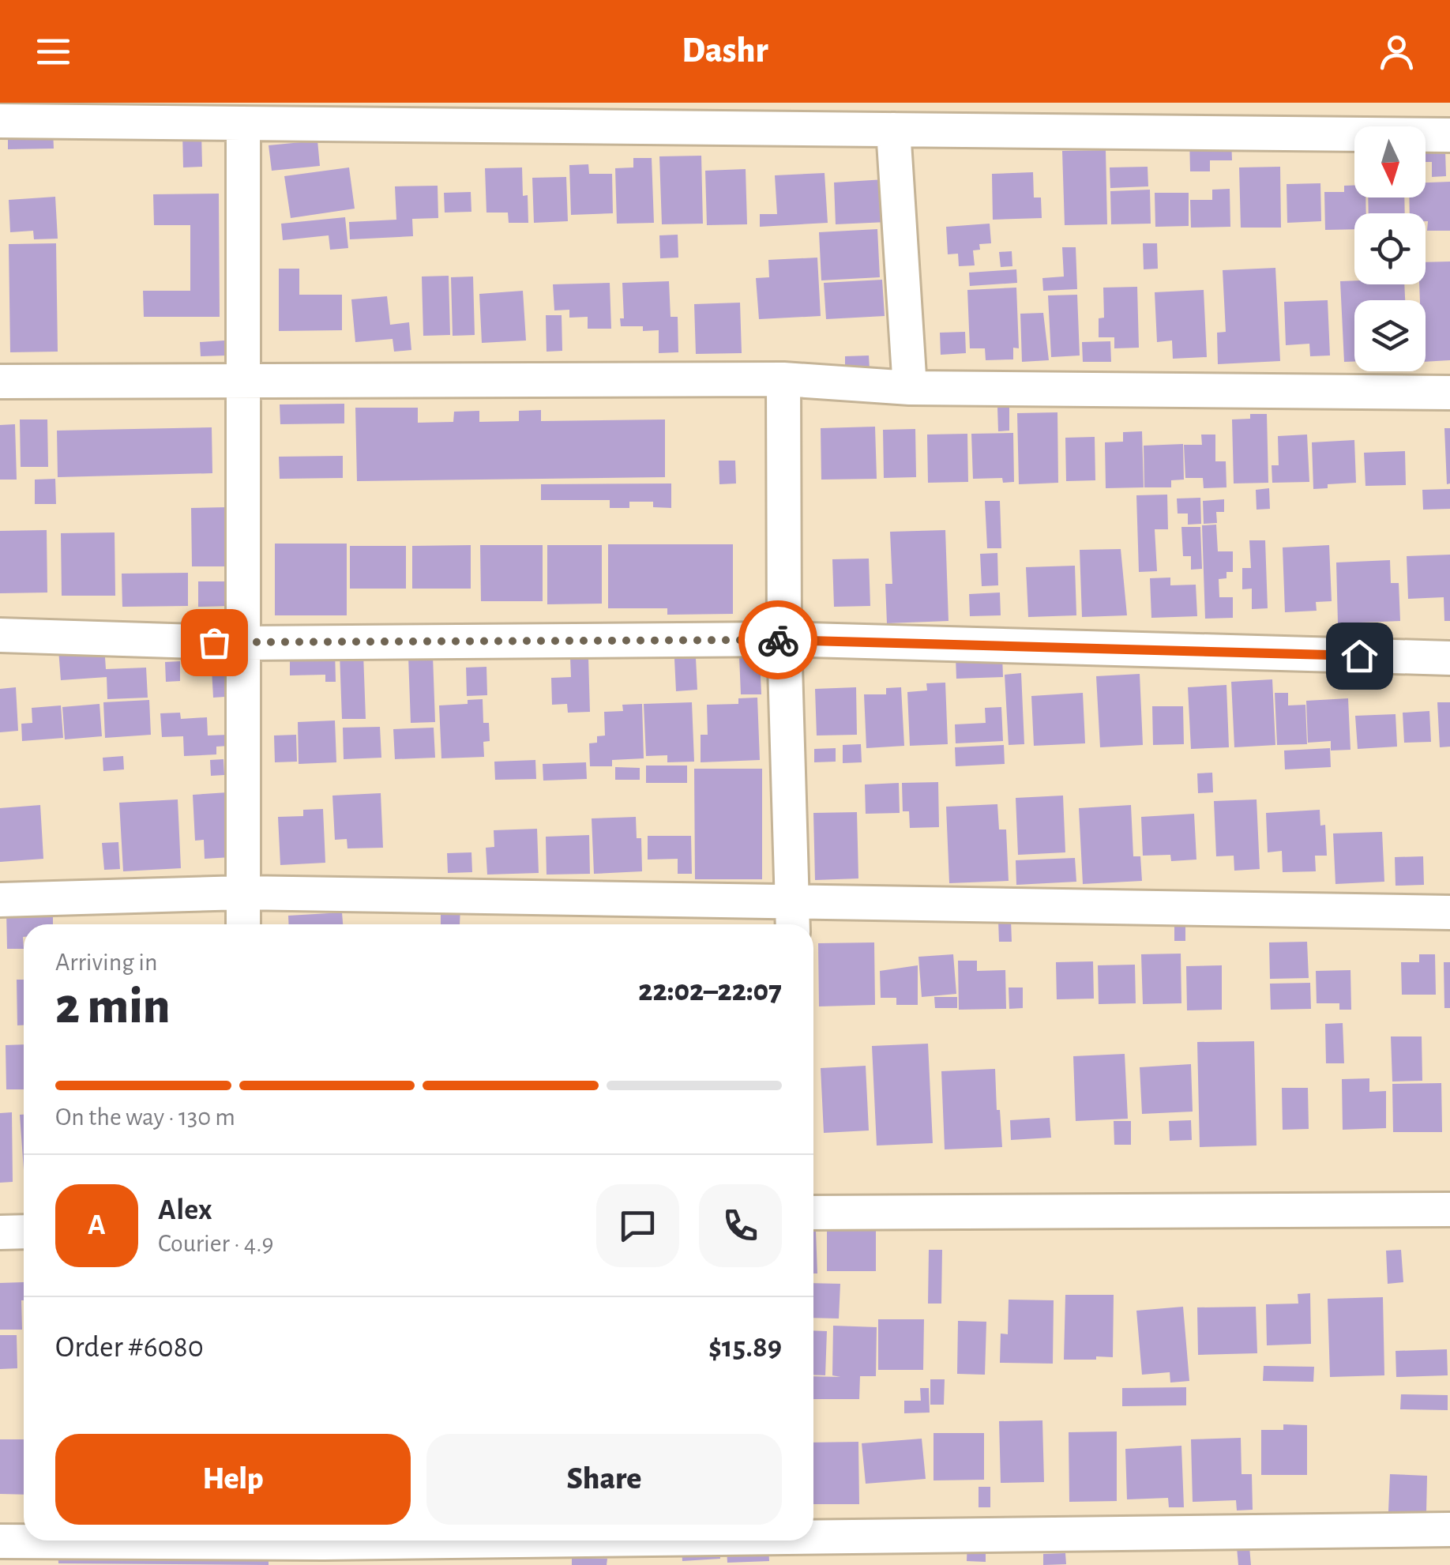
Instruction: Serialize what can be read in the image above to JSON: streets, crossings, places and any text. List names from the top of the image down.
{
  "north": "bottom",
  "page": {
    "header": "Dashr",
    "heading": ["2 min", "Arriving in", "22:02–22:07"],
    "panel": [
      "Alex",
      "Courier · 4.9",
      "Order #6080",
      "$15.89"
    ],
    "bar": "On the way · 130 m",
    "round": "A",
    "buttons": ["Help", "Share"]
  }
}
